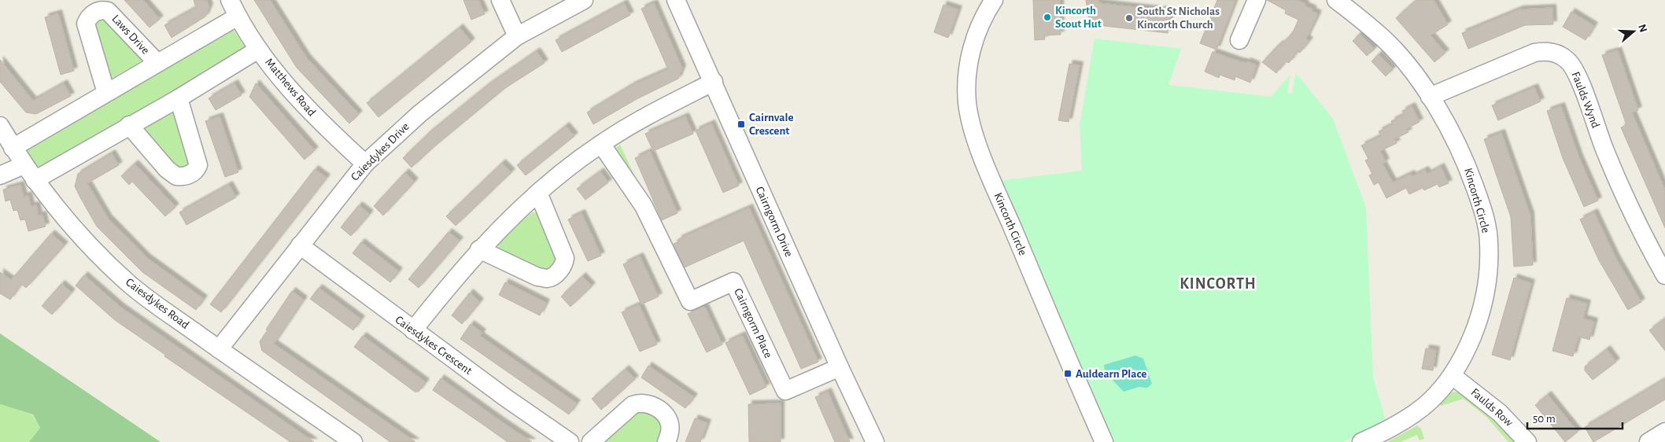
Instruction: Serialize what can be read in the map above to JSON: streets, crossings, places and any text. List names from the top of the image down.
{
  "streets": {
    "street": [
      "Laws Drive",
      "Matthews Road",
      "Faulds Wynd",
      "Caiesdykes Drive",
      "Kincorth Circle",
      "Cairngorm Drive",
      "Caiesdykes Road",
      "Cairngorm Place",
      "Caiesdykes Crescent",
      "Faulds Row"
    ]
  },
  "crossings": [
    ["Laws Drive", "Matthews Road"],
    ["Laws Drive", "Caiesdykes Road"],
    ["Matthews Road", "Caiesdykes Drive"],
    ["Faulds Wynd", "Kincorth Circle"],
    ["Caiesdykes Drive", "Caiesdykes Road"],
    ["Caiesdykes Drive", "Caiesdykes Crescent"],
    ["Kincorth Circle", "Faulds Row"],
    ["Cairngorm Drive", "Cairngorm Place"]
  ],
  "districts": ["KINCORTH"],
  "places": {
    "other": ["Kincorth Scout Hut", "South St Nicholas Kincorth Church"],
    "transit": ["Cairnvale Crescent", "Auldearn Place"]
  },
  "scale_bar": "50 m",
  "north": "right"
}
